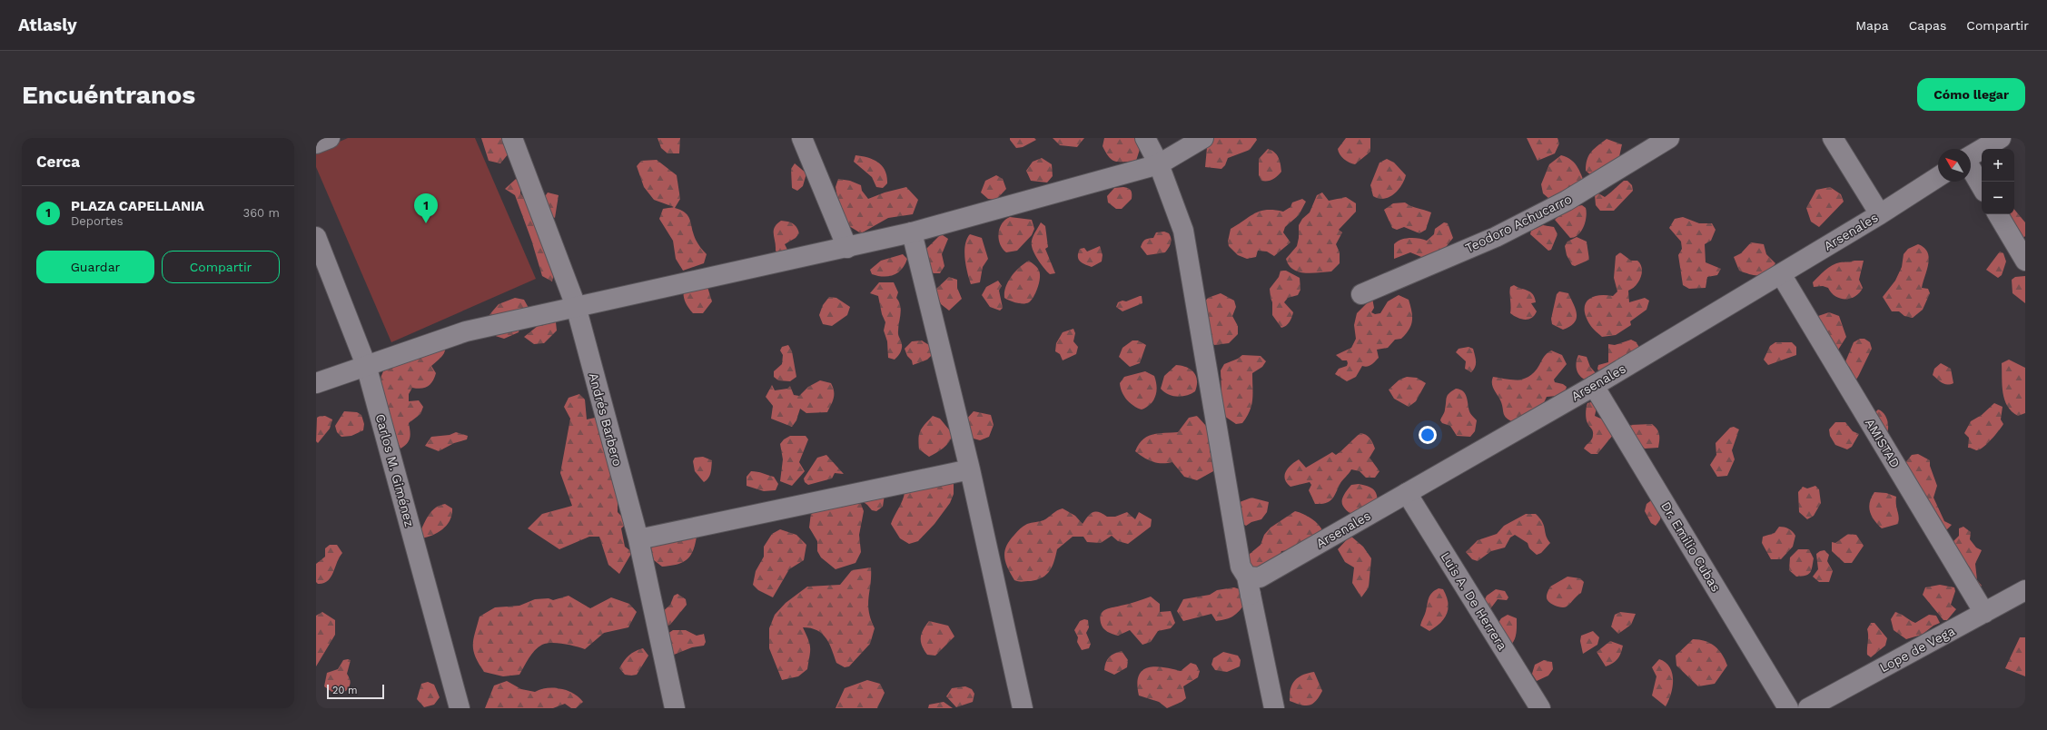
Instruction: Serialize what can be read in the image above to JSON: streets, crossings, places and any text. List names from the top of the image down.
{
  "streets": {
    "street": [
      "Teodoro Achucarro",
      "Arsenales",
      "Andrés Barbero",
      "AMISTAD",
      "Carlos M. Giménez",
      "Dr. Emilio Cubas",
      "Luis A. De Herrera",
      "Lope de Vega"
    ]
  },
  "crossings": [
    ["Arsenales", "AMISTAD"],
    ["Arsenales", "Dr. Emilio Cubas"],
    ["Arsenales", "Luis A. De Herrera"],
    ["AMISTAD", "Lope de Vega"]
  ],
  "scale_bar": "20 m",
  "north": "top left",
  "page": {
    "header": "Atlasly",
    "nav": ["Mapa", "Capas", "Compartir"],
    "buttons": [
      "Cómo llegar",
      ["Guardar", "Compartir"]
    ],
    "title": "Encuéntranos",
    "heading": "Cerca",
    "map_buttons": ["+", "−"],
    "list": [
      {
        "mark": "1",
        "name": "PLAZA CAPELLANIA",
        "note": "Deportes",
        "value": "360 m"
      }
    ],
    "pins": "1",
    "scale": "20 m"
  }
}
